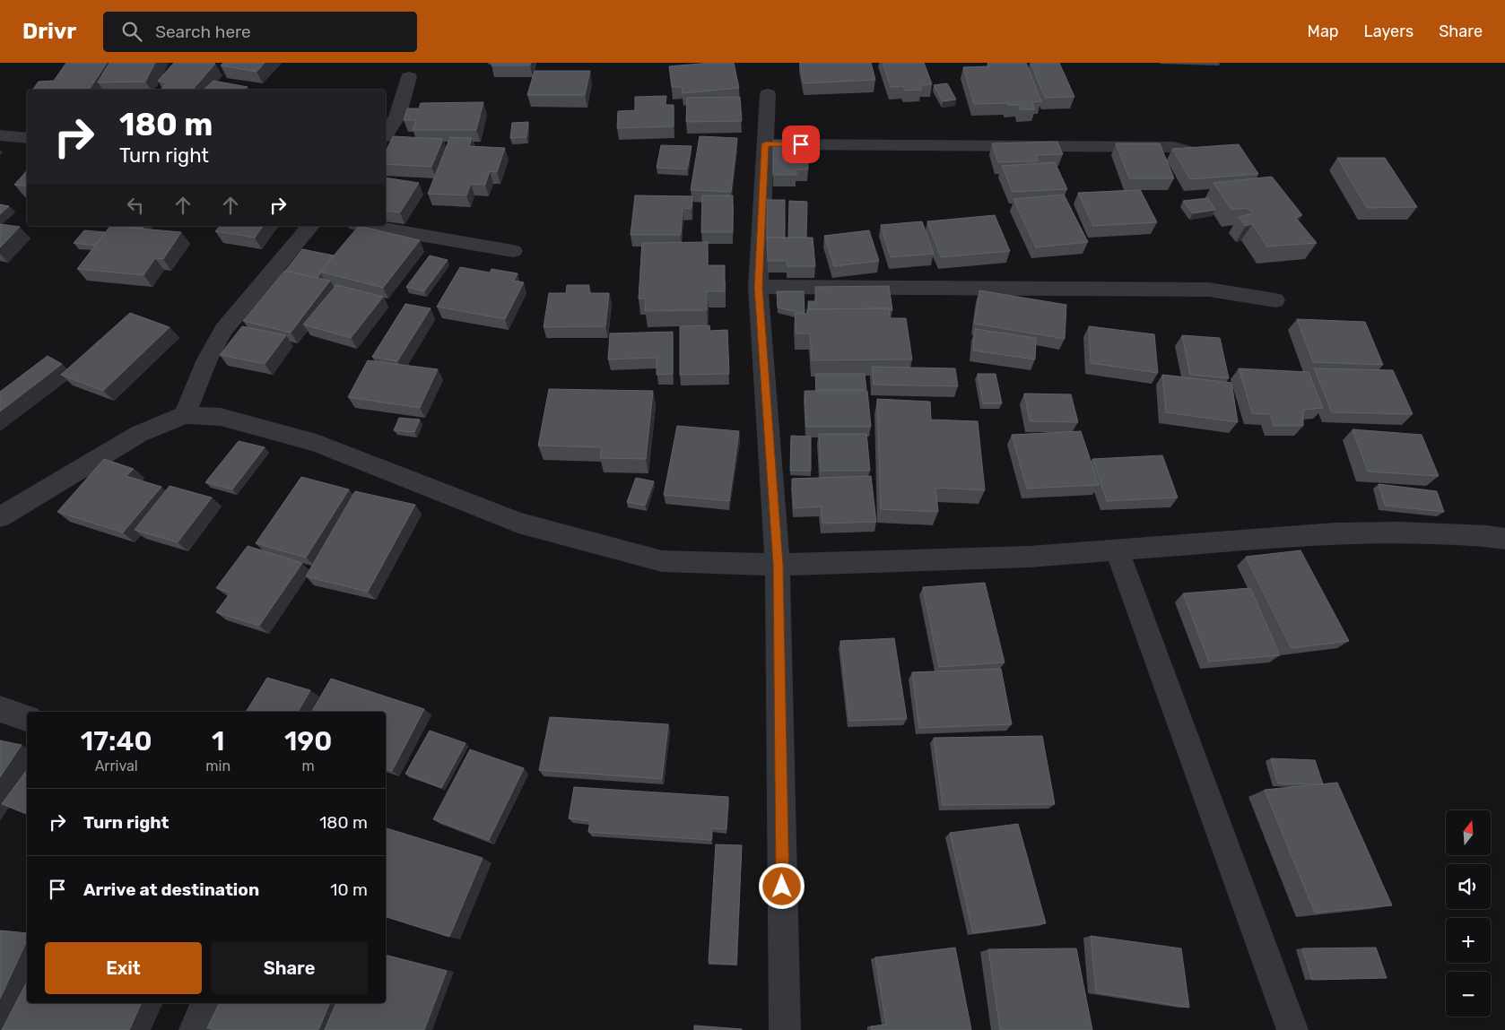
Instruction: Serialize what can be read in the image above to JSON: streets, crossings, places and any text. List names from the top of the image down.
{
  "north": "top",
  "page": {
    "header": "Drivr",
    "search": "Search here",
    "nav": ["Map", "Layers", "Share"],
    "turn": ["180 m", "Turn right"],
    "eta": [
      "17:40",
      "Arrival",
      "1",
      "min",
      "190",
      "m"
    ],
    "list": [
      {
        "name": "Turn right",
        "value": "180 m"
      },
      {
        "name": "Arrive at destination",
        "value": "10 m"
      }
    ],
    "map_buttons": ["+", "−"],
    "buttons": ["Exit", "Share"]
  }
}
